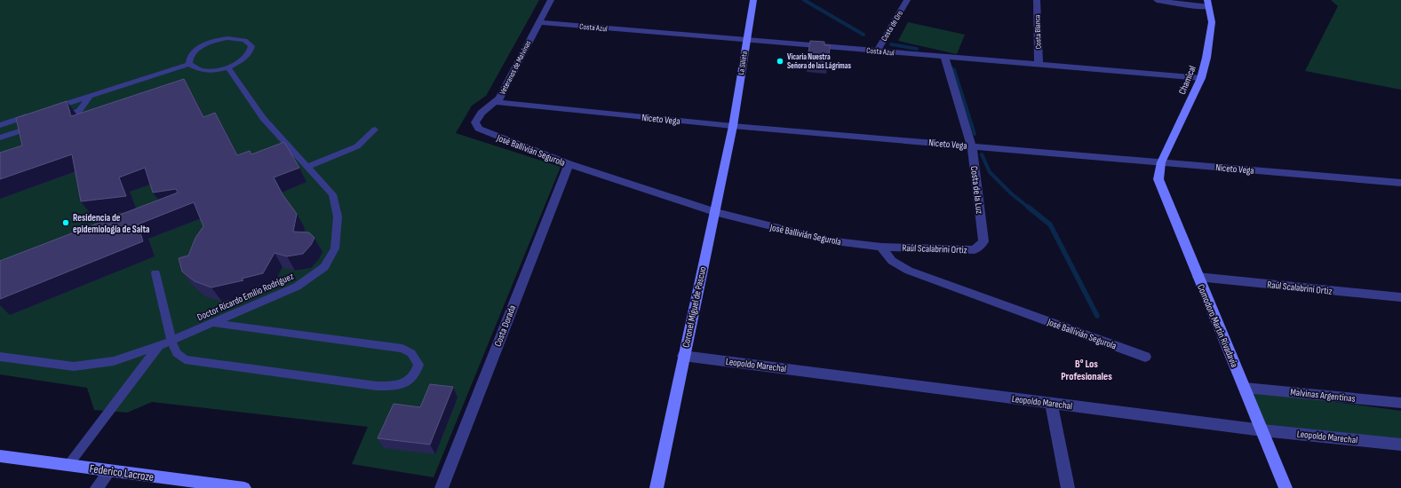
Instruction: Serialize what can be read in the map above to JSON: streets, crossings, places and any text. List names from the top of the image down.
{
  "streets": {
    "street": [
      "Costa de Oro",
      "Costa Azul",
      "Costa Blanca",
      "La Silleta",
      "Veteranos de Malvinas",
      "Chamical",
      "Niceto Vega",
      "José Ballivián Segurola",
      "Costa de la Luz",
      "Raúl Scalabrini Ortiz",
      "Coronel Miguel de Pascuo",
      "Costa Dorada",
      "Comodoro Martín Rivadavia",
      "Leopoldo Marechal",
      "Malvinas Argentinas",
      "Federico Lacroze"
    ],
    "lane": ["Doctor Ricardo Emilio Rodríguez"]
  },
  "crossings": [
    ["Costa de Oro", "Costa Azul"],
    ["Costa Azul", "Costa Blanca"],
    ["Costa Azul", "La Silleta"],
    ["Costa Azul", "Veteranos de Malvinas"],
    ["Costa Azul", "Chamical"],
    ["Costa Azul", "Costa de la Luz"],
    ["La Silleta", "Niceto Vega"],
    ["La Silleta", "Coronel Miguel de Pascuo"],
    ["Veteranos de Malvinas", "Niceto Vega"],
    ["Veteranos de Malvinas", "José Ballivián Segurola"],
    ["Chamical", "Niceto Vega"],
    ["Chamical", "Comodoro Martín Rivadavia"],
    ["Niceto Vega", "Costa de la Luz"],
    ["Niceto Vega", "Coronel Miguel de Pascuo"],
    ["Niceto Vega", "Comodoro Martín Rivadavia"],
    ["José Ballivián Segurola", "Raúl Scalabrini Ortiz"],
    ["José Ballivián Segurola", "Coronel Miguel de Pascuo"],
    ["José Ballivián Segurola", "Costa Dorada"],
    ["Costa de la Luz", "Raúl Scalabrini Ortiz"],
    ["Raúl Scalabrini Ortiz", "Comodoro Martín Rivadavia"],
    ["Coronel Miguel de Pascuo", "Leopoldo Marechal"],
    ["Comodoro Martín Rivadavia", "Leopoldo Marechal"],
    ["Comodoro Martín Rivadavia", "Malvinas Argentinas"]
  ],
  "districts": ["B° Los Profesionales"],
  "places": ["Vicaria Nuestra Señora de las Lágrimas", "Residencia de epidemiología de Salta"]
}
